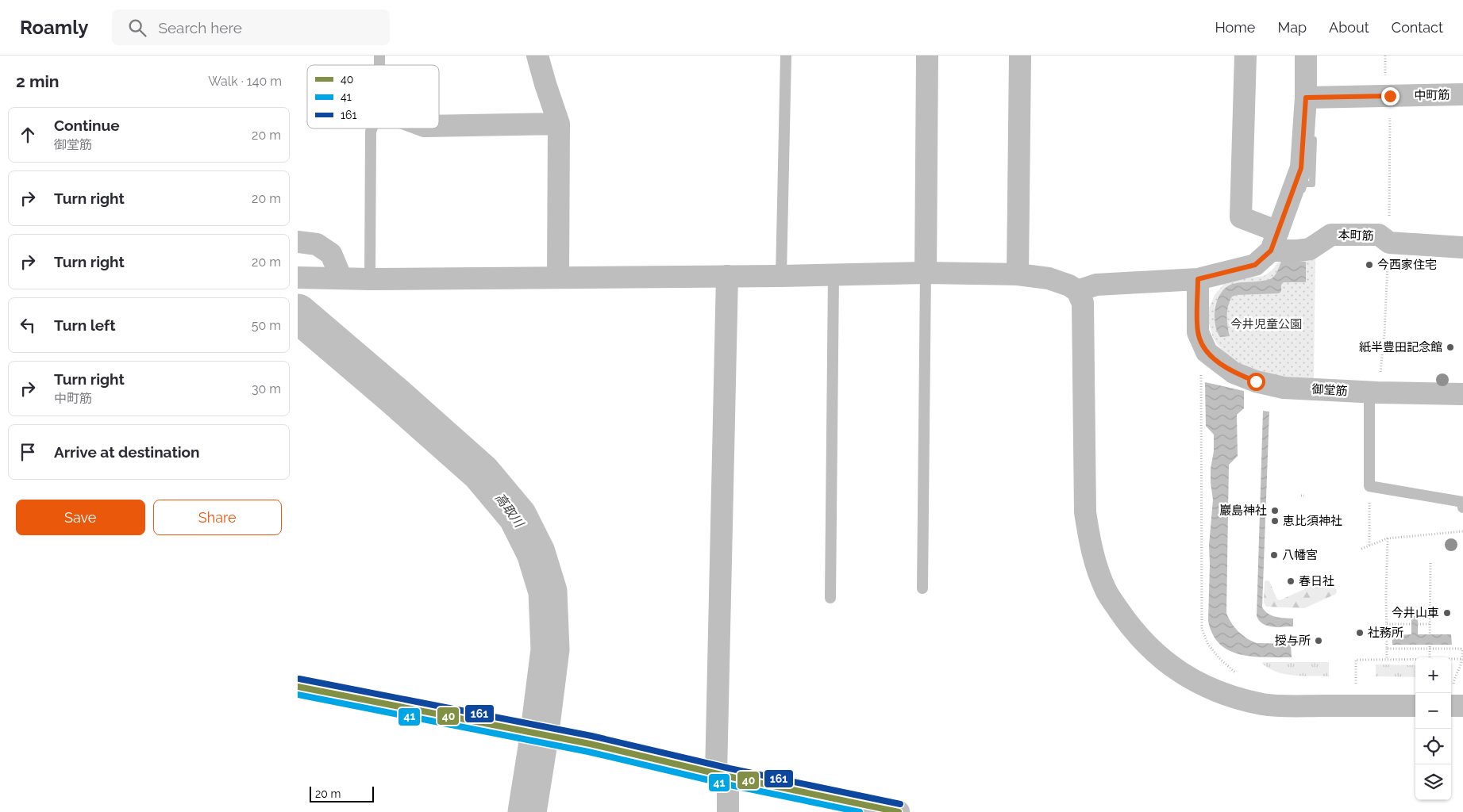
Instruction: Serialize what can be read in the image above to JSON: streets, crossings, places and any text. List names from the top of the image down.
{
  "streets": {
    "main road": ["中町筋", "本町筋", "御堂筋"]
  },
  "water": ["高取川"],
  "parks": ["今井児童公園"],
  "places": [
    "今西家住宅",
    "紙半豊田記念館",
    "巖島神社",
    "恵比須神社",
    "八幡宮",
    "春日社",
    "今井山車",
    "社務所",
    "授与所"
  ],
  "lines": ["transit line 161", "transit line 40", "transit line 41"],
  "legend": ["40", "41", "161"],
  "scale_bar": "20 m",
  "page": {
    "header": "Roamly",
    "search": "Search here",
    "nav": [
      "Home",
      "Map",
      "About",
      "Contact"
    ],
    "heading": ["2 min", "Walk · 140 m"],
    "list": [
      ["Continue", "御堂筋", "20 m"],
      ["Turn right", "20 m"],
      ["Turn right", "20 m"],
      ["Turn left", "50 m"],
      ["Turn right", "中町筋", "30 m"],
      "Arrive at destination"
    ],
    "buttons": ["Save", "Share"],
    "map_buttons": ["+", "−"],
    "scale": "20 m"
  }
}
